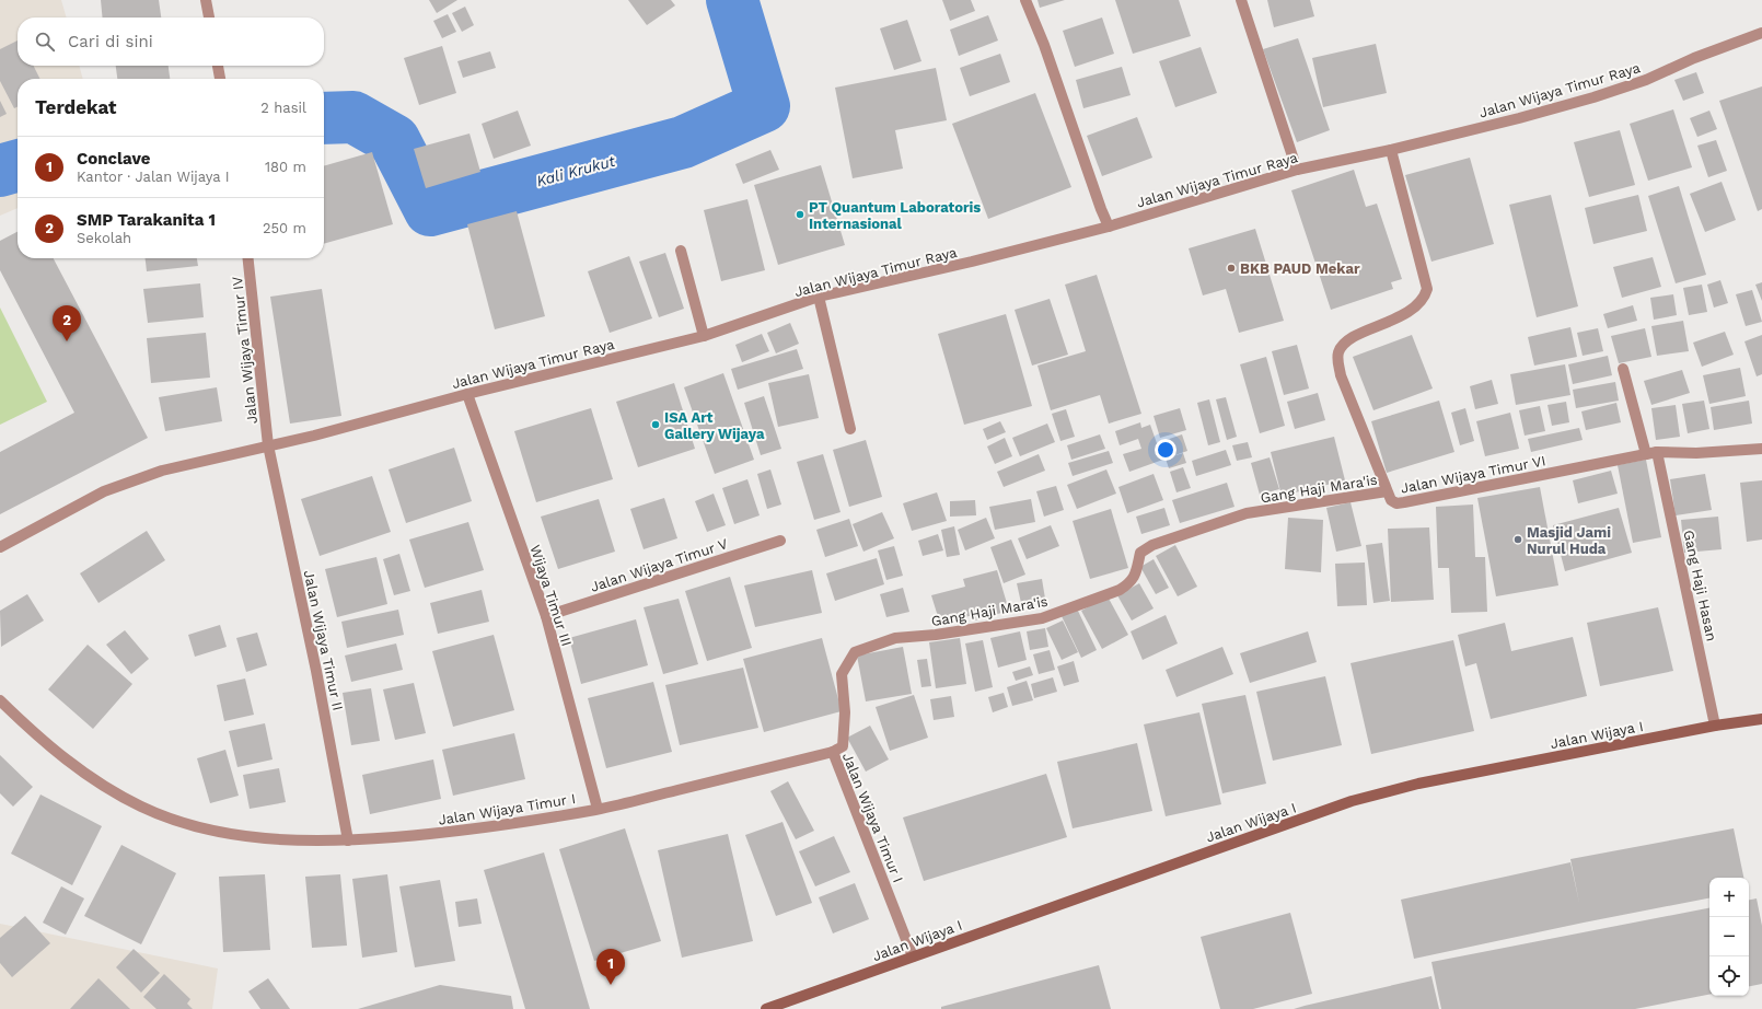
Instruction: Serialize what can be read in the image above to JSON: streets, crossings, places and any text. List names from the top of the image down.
{
  "streets": {
    "main road": ["Jalan Wijaya I"],
    "street": [
      "Jalan Wijaya Timur Raya",
      "Jalan Wijaya Timur IV",
      "Jalan Wijaya Timur VI",
      "Gang Haji Mara'is",
      "Jalan Wijaya Timur V",
      "Gang Haji Hasan",
      "Wijaya Timur III",
      "Jalan Wijaya Timur II",
      "Jalan Wijaya Timur I"
    ]
  },
  "crossings": [
    ["Jalan Wijaya Timur Raya", "Jalan Wijaya Timur IV"],
    ["Jalan Wijaya Timur Raya", "Jalan Wijaya Timur VI"],
    ["Jalan Wijaya Timur Raya", "Wijaya Timur III"],
    ["Jalan Wijaya Timur Raya", "Jalan Wijaya Timur II"],
    ["Jalan Wijaya Timur IV", "Jalan Wijaya Timur II"],
    ["Jalan Wijaya Timur VI", "Gang Haji Mara'is"],
    ["Jalan Wijaya Timur VI", "Gang Haji Hasan"],
    ["Gang Haji Mara'is", "Jalan Wijaya Timur I"],
    ["Jalan Wijaya Timur V", "Wijaya Timur III"],
    ["Gang Haji Hasan", "Jalan Wijaya I"],
    ["Wijaya Timur III", "Jalan Wijaya Timur I"],
    ["Jalan Wijaya Timur II", "Jalan Wijaya Timur I"],
    ["Jalan Wijaya I", "Jalan Wijaya Timur I"]
  ],
  "water": ["Kali Krukut"],
  "places": [
    "PT Quantum Laboratoris Internasional",
    "BKB PAUD Mekar",
    "ISA Art Gallery Wijaya",
    "Masjid Jami Nurul Huda"
  ],
  "page": {
    "search": "Cari di sini",
    "heading": ["Terdekat", "2 hasil"],
    "list": [
      {
        "mark": "1",
        "name": "Conclave",
        "note": "Kantor · Jalan Wijaya I",
        "value": "180 m"
      },
      {
        "mark": "2",
        "name": "SMP Tarakanita 1",
        "note": "Sekolah",
        "value": "250 m"
      }
    ],
    "pins": ["2", "1"],
    "map_buttons": ["+", "−"]
  }
}
